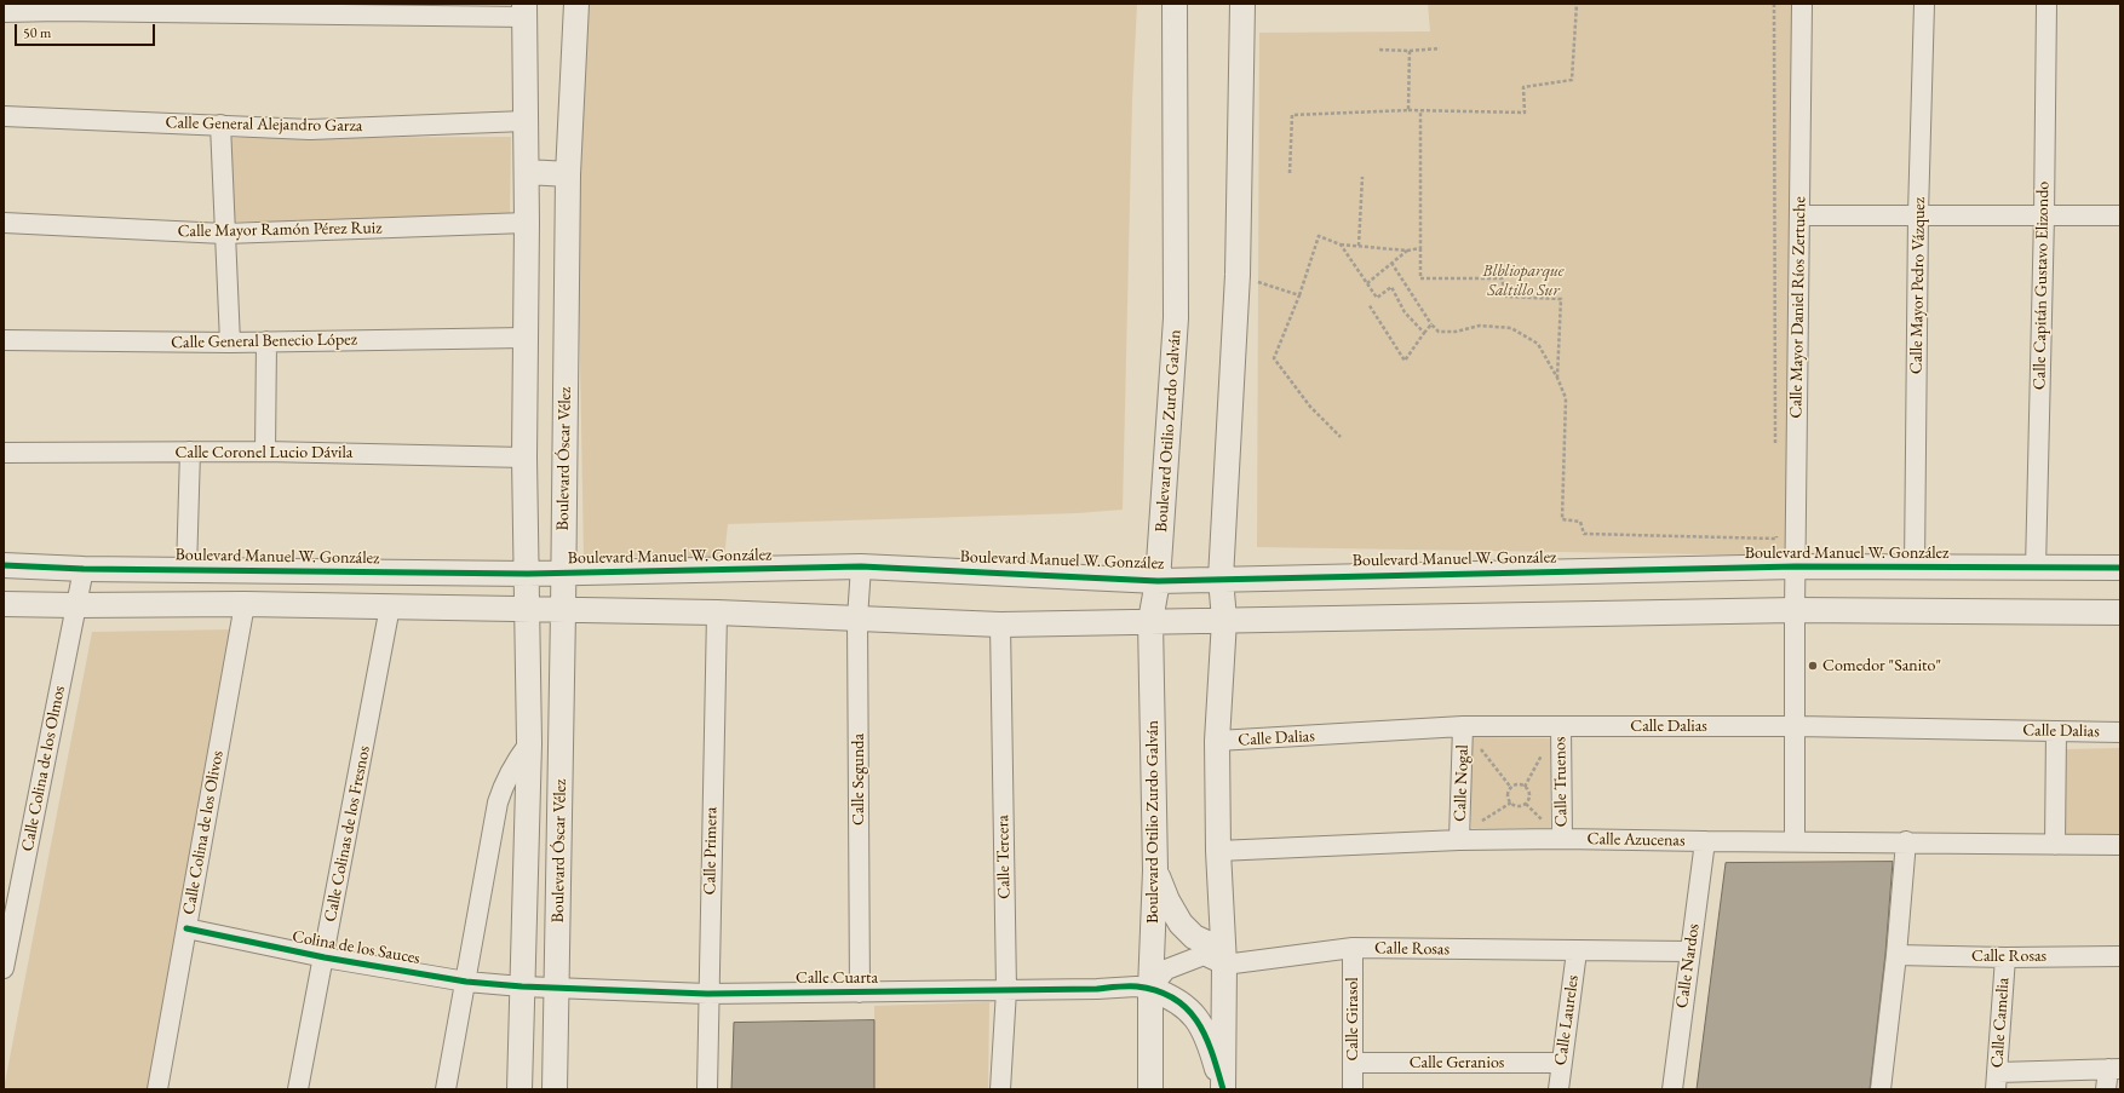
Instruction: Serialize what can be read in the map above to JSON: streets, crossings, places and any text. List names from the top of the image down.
{
  "streets": {
    "street": [
      "Calle General Alejandro Garza",
      "Calle Mayor Ramón Pérez Ruiz",
      "Calle Mayor Pedro Vázquez",
      "Calle Capitán Gustavo Elizondo",
      "Calle Mayor Daniel Ríos Zertuche",
      "Calle General Benecio López",
      "Boulevard Otilio Zurdo Galván",
      "Calle Coronel Lucio Dávila",
      "Boulevard Óscar Vélez",
      "Boulevard Manuel W. González",
      "Calle Dalias",
      "Calle Colina de los Olmos",
      "Calle Segunda",
      "Calle Truenos",
      "Calle Nogal",
      "Calle Colina de los Olivos",
      "Calle Colinas de los Fresnos",
      "Calle Azucenas",
      "Calle Primera",
      "Calle Tercera",
      "Colina de los Sauces",
      "Calle Rosas",
      "Calle Nardos",
      "Calle Cuarta",
      "Calle Girasol",
      "Calle Laureles",
      "Calle Camelia",
      "Calle Geranios"
    ]
  },
  "crossings": [
    ["Calle General Alejandro Garza", "Boulevard Óscar Vélez"],
    ["Calle Mayor Ramón Pérez Ruiz", "Boulevard Óscar Vélez"],
    ["Calle Mayor Pedro Vázquez", "Boulevard Manuel W. González"],
    ["Calle Capitán Gustavo Elizondo", "Boulevard Manuel W. González"],
    ["Calle Mayor Daniel Ríos Zertuche", "Boulevard Manuel W. González"],
    ["Calle General Benecio López", "Boulevard Óscar Vélez"],
    ["Boulevard Otilio Zurdo Galván", "Boulevard Manuel W. González"],
    ["Boulevard Otilio Zurdo Galván", "Calle Cuarta"],
    ["Calle Coronel Lucio Dávila", "Boulevard Óscar Vélez"],
    ["Boulevard Óscar Vélez", "Boulevard Manuel W. González"],
    ["Boulevard Óscar Vélez", "Colina de los Sauces"],
    ["Boulevard Óscar Vélez", "Calle Cuarta"],
    ["Boulevard Manuel W. González", "Calle Colina de los Olmos"],
    ["Boulevard Manuel W. González", "Calle Segunda"],
    ["Calle Dalias", "Calle Truenos"],
    ["Calle Dalias", "Calle Nogal"],
    ["Calle Segunda", "Calle Cuarta"],
    ["Calle Truenos", "Calle Azucenas"],
    ["Calle Nogal", "Calle Azucenas"],
    ["Calle Colina de los Olivos", "Colina de los Sauces"],
    ["Calle Colinas de los Fresnos", "Colina de los Sauces"],
    ["Calle Azucenas", "Calle Nardos"],
    ["Calle Primera", "Calle Cuarta"],
    ["Calle Tercera", "Calle Cuarta"],
    ["Colina de los Sauces", "Calle Cuarta"],
    ["Calle Rosas", "Calle Nardos"],
    ["Calle Rosas", "Calle Girasol"],
    ["Calle Rosas", "Calle Laureles"],
    ["Calle Rosas", "Calle Camelia"],
    ["Calle Girasol", "Calle Geranios"],
    ["Calle Laureles", "Calle Geranios"]
  ],
  "parks": ["Blblioparque Saltillo Sur"],
  "places": ["Comedor \"Sanito\""],
  "scale_bar": "50 m"
}
